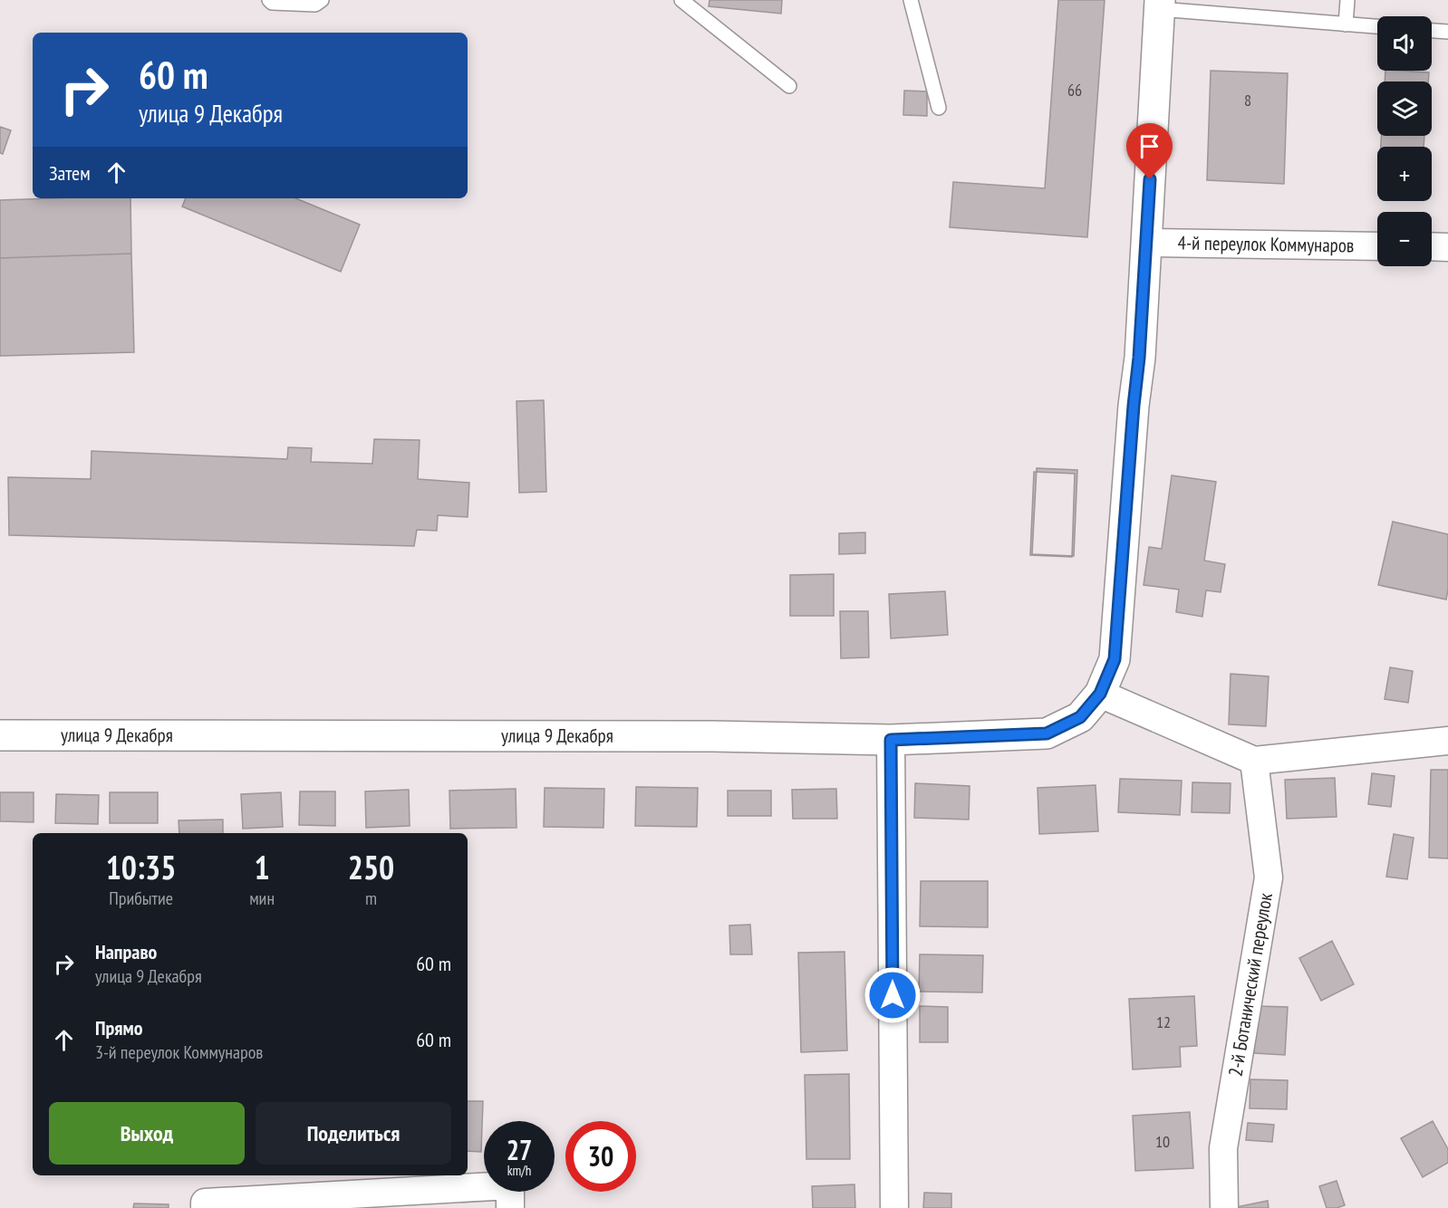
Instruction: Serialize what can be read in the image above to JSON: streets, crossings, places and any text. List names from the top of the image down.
{
  "streets": {
    "street": ["4-й переулок Коммунаров", "улица 9 Декабря", "2-й Ботанический переулок"]
  },
  "crossings": [
    ["4-й переулок Коммунаров", "улица 9 Декабря"]
  ],
  "house_numbers": [
    "66",
    "8",
    "12",
    "10"
  ],
  "page": {
    "map_buttons": ["+", "−"],
    "turn": ["60 m", "улица 9 Декабря"],
    "then": "Затем",
    "eta": [
      "10:35",
      "Прибытие",
      "1",
      "мин",
      "250",
      "m"
    ],
    "list": [
      {
        "name": "Направо",
        "note": "улица 9 Декабря",
        "value": "60 m"
      },
      {
        "name": "Прямо",
        "note": "3-й переулок Коммунаров",
        "value": "60 m"
      }
    ],
    "buttons": ["Выход", "Поделиться"],
    "speed": "27 km/h",
    "limit": "30"
  }
}
